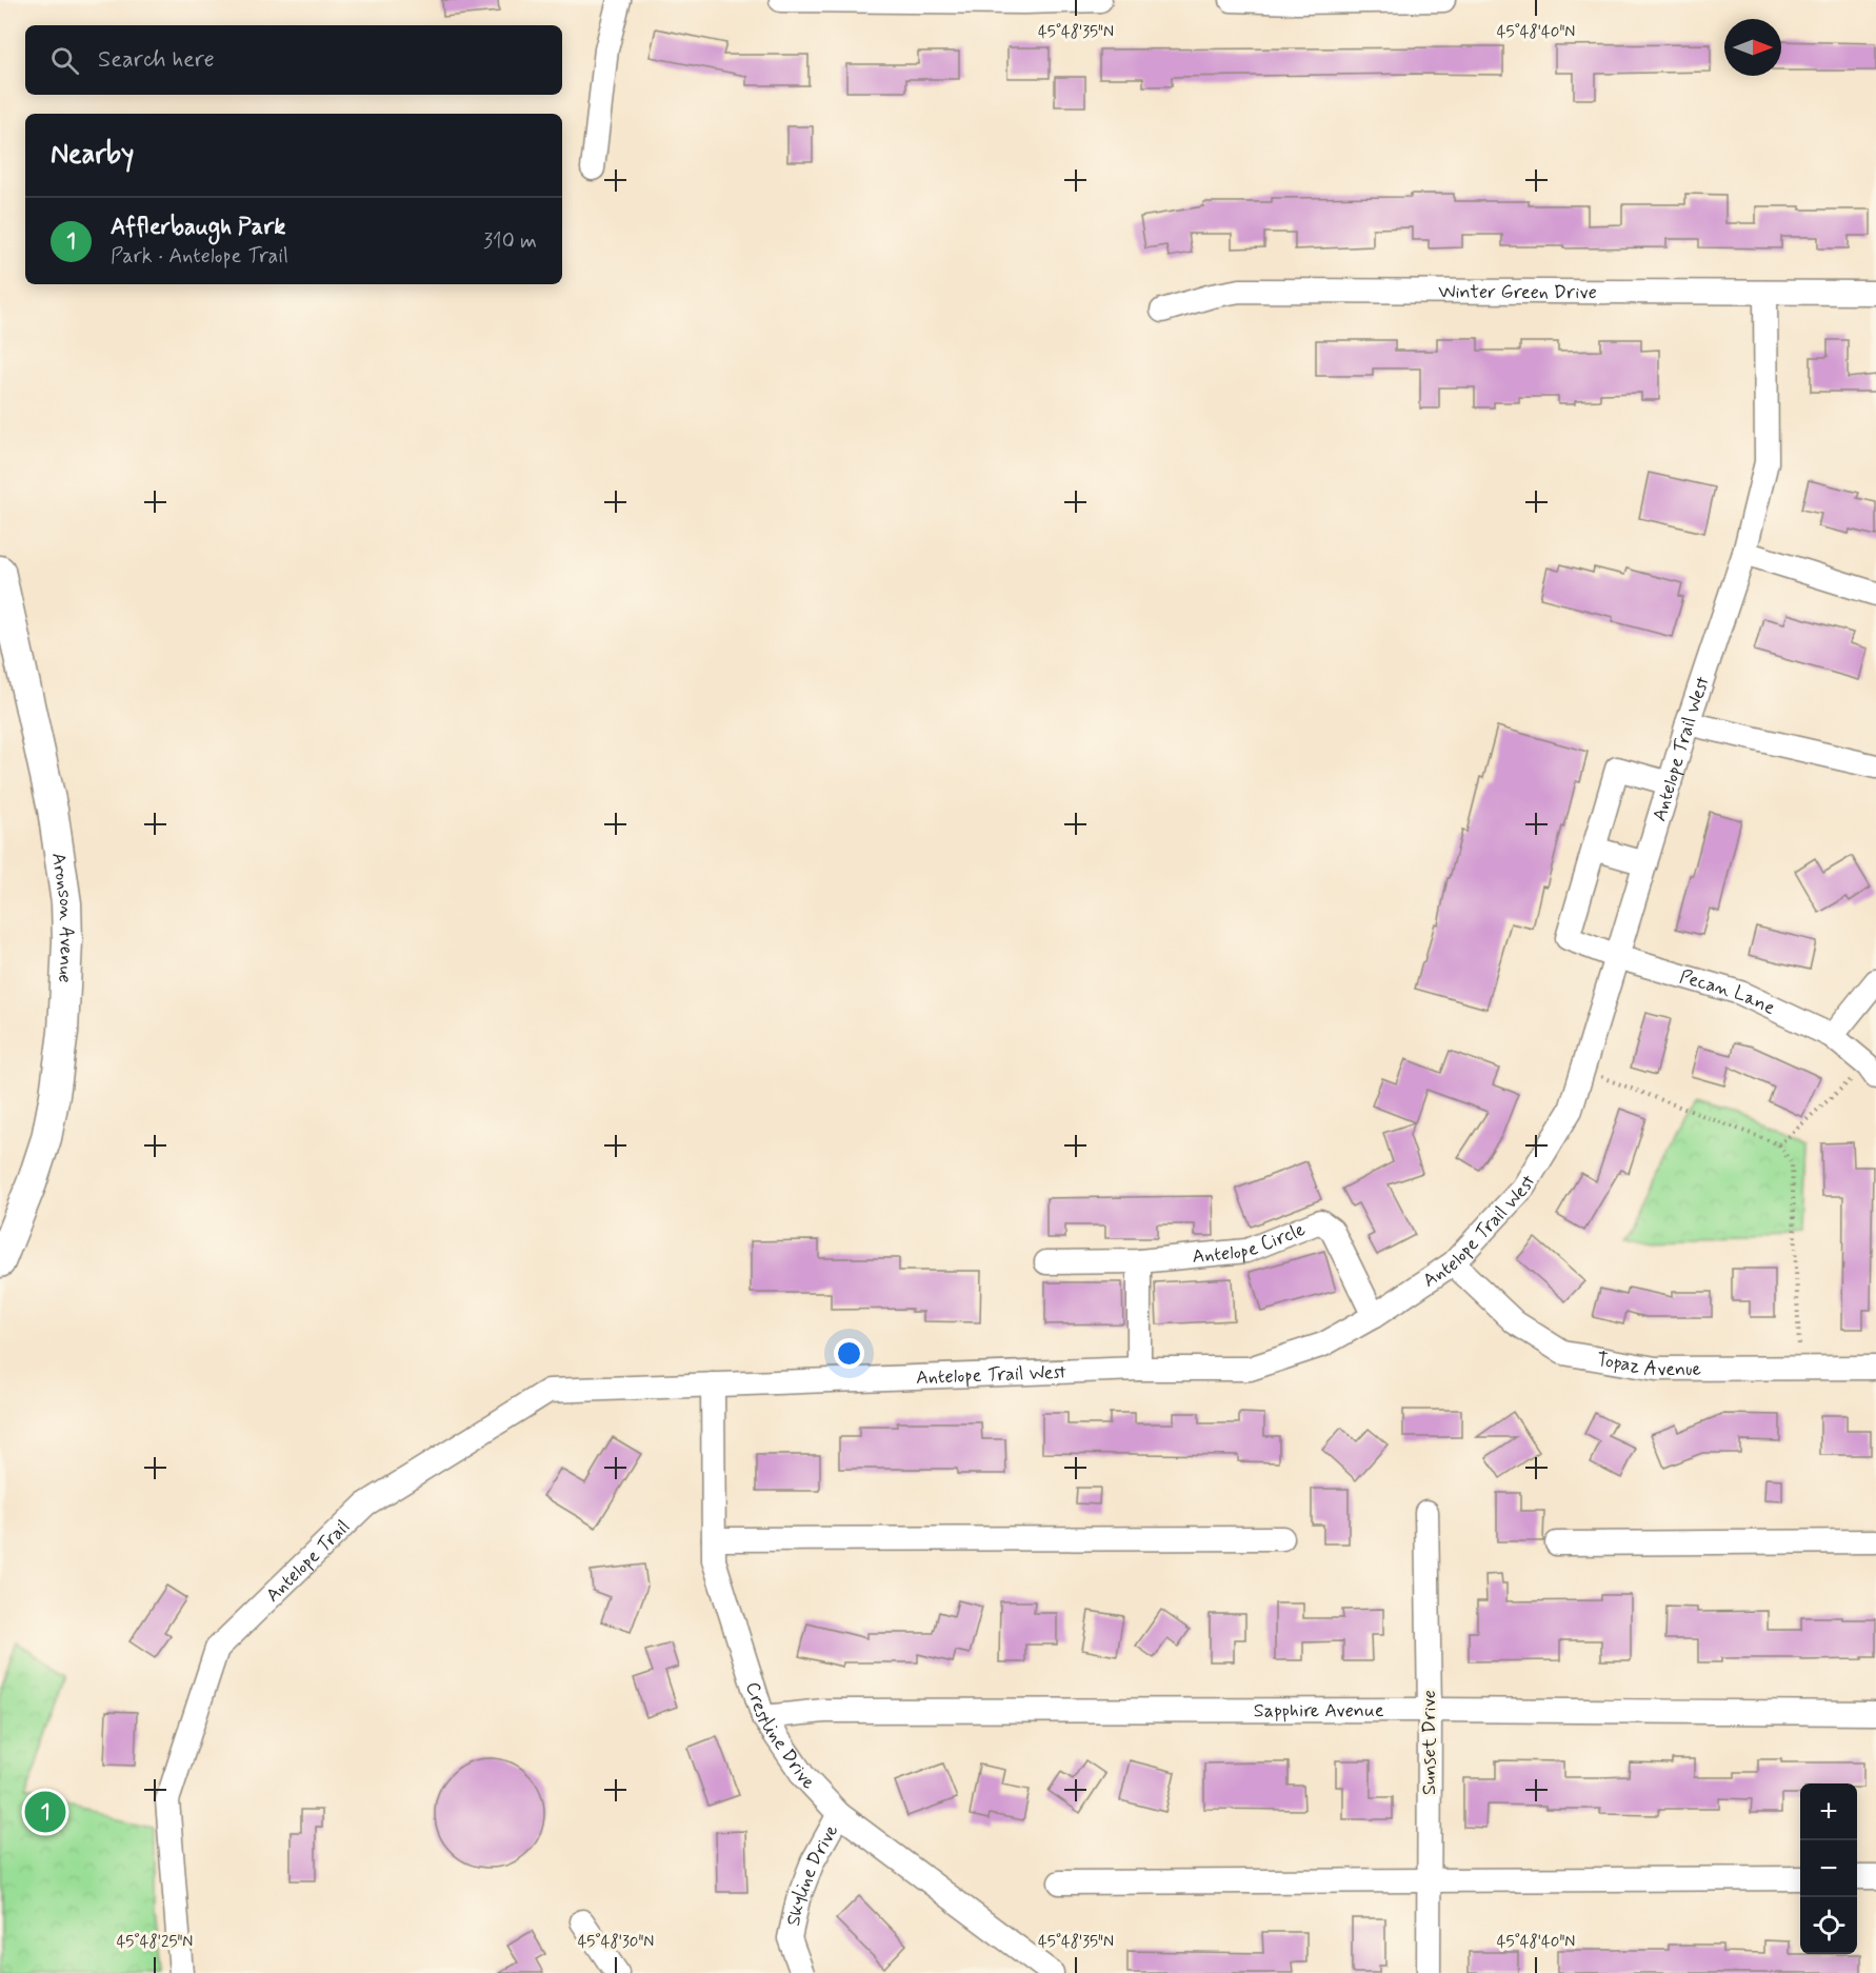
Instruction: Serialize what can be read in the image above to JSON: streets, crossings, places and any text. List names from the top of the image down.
{
  "streets": {
    "main road": ["Aronson Avenue"],
    "street": [
      "Winter Green Drive",
      "Antelope Trail West",
      "Pecan Lane",
      "Antelope Circle",
      "Topaz Avenue",
      "Antelope Trail",
      "Sapphire Avenue",
      "Crestline Drive",
      "Sunset Drive",
      "Skyline Drive"
    ]
  },
  "crossings": [
    ["Winter Green Drive", "Antelope Trail West"],
    ["Antelope Trail West", "Pecan Lane"],
    ["Antelope Trail West", "Antelope Circle"],
    ["Antelope Trail West", "Topaz Avenue"],
    ["Antelope Trail West", "Antelope Trail"],
    ["Antelope Trail West", "Crestline Drive"],
    ["Antelope Trail", "Crestline Drive"],
    ["Sapphire Avenue", "Crestline Drive"],
    ["Sapphire Avenue", "Sunset Drive"],
    ["Crestline Drive", "Skyline Drive"]
  ],
  "north": "right",
  "page": {
    "search": "Search here",
    "heading": "Nearby",
    "list": [
      {
        "mark": "1",
        "name": "Afflerbaugh Park",
        "note": "Park · Antelope Trail",
        "value": "310 m"
      }
    ],
    "map_buttons": ["+", "−"],
    "pins": "1"
  },
  "coordinates": [
    "45°48'35\"N",
    "45°48'40\"N",
    "45°48'25\"N",
    "45°48'30\"N"
  ]
}
